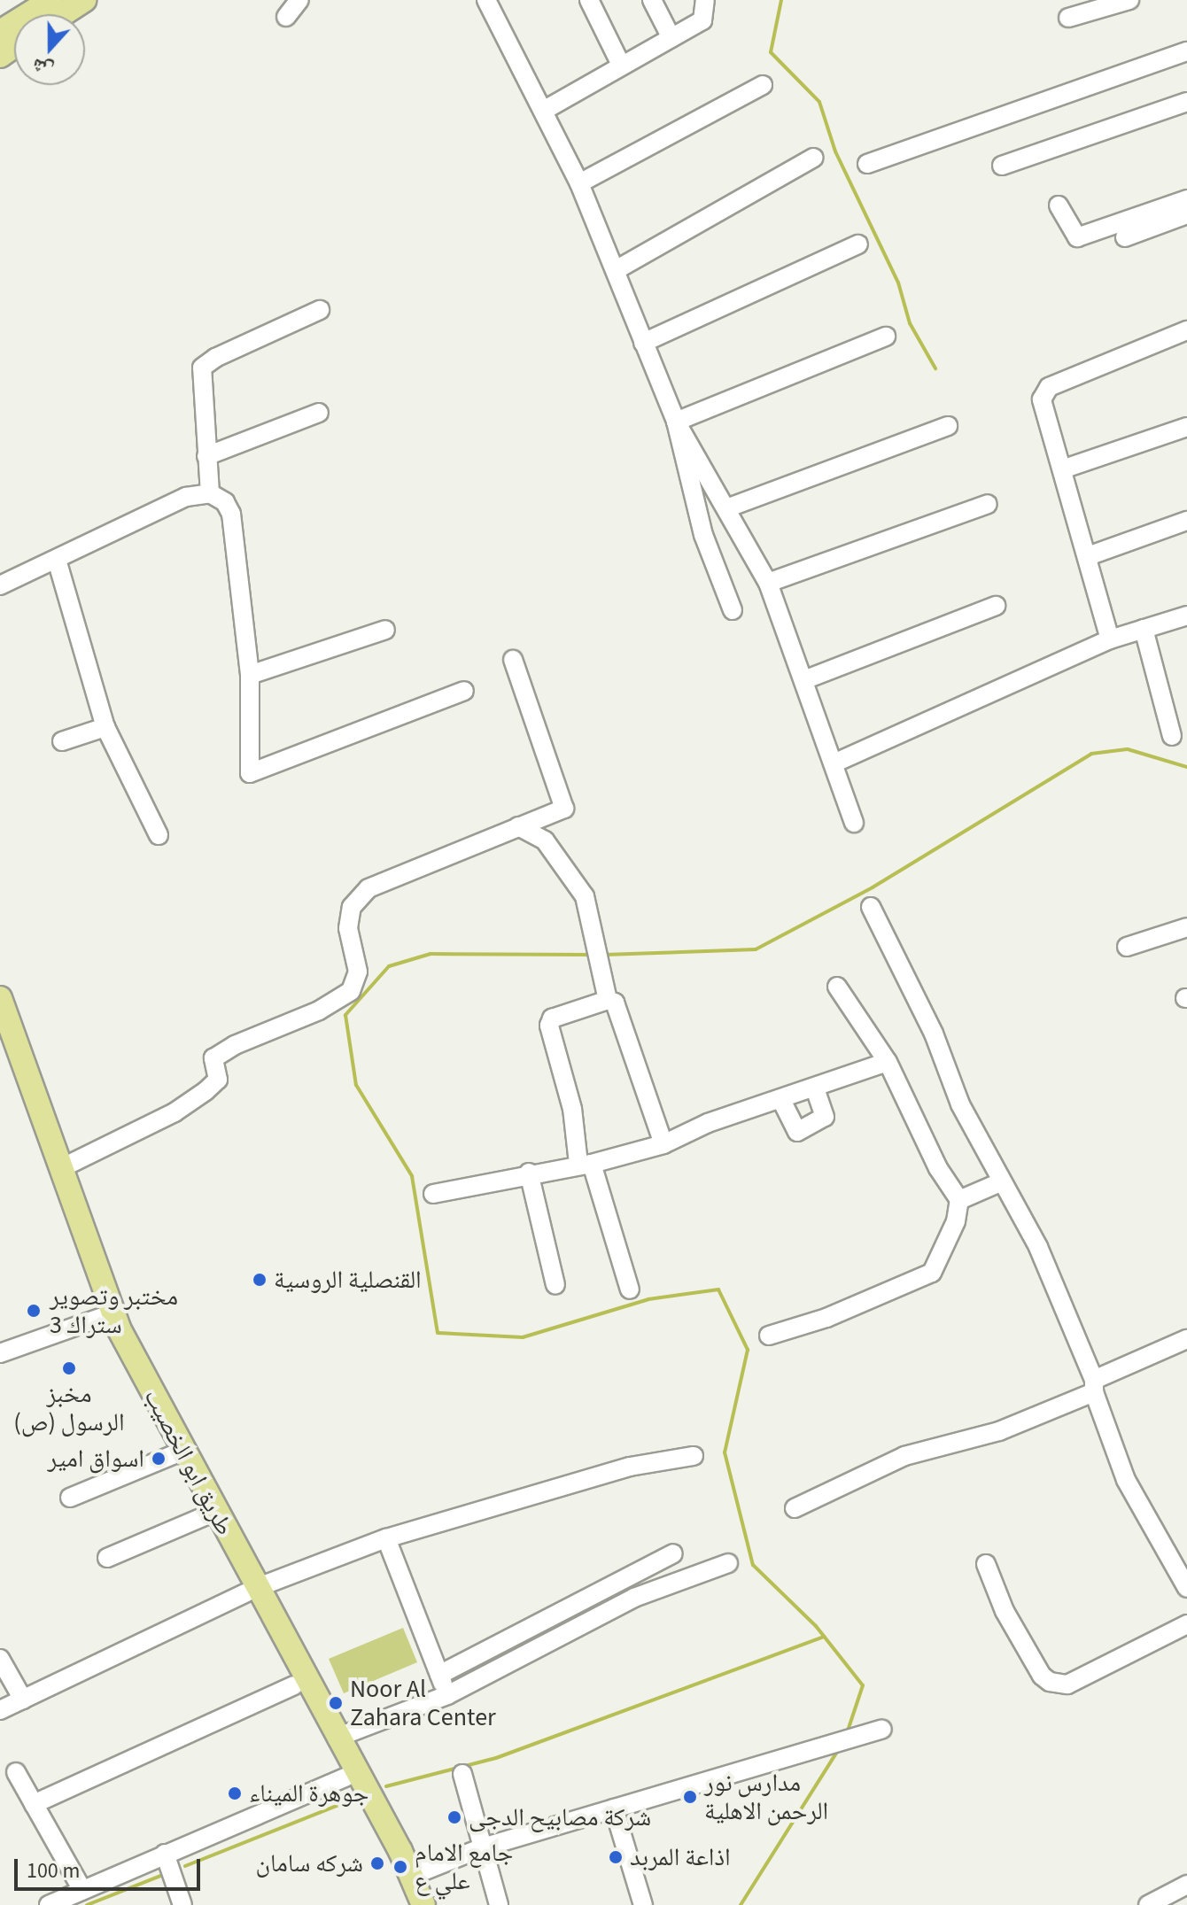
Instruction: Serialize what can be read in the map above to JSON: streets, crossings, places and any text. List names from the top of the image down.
{
  "streets": {
    "main road": ["طريق ابو الخصيب"]
  },
  "places": [
    "القنصلية الروسية",
    "مختبر وتصوير ستراك 3",
    "مخبز الرسول (ص)",
    "اسواق امير",
    "Noor Al Zahara Center",
    "جوهرة الميناء",
    "مدارس نور الرحمن الاهلية",
    "شركة مصابيح الدجى",
    "اذاعة المربد",
    "شركه سامان",
    "جامع الامام علي ع"
  ],
  "scale_bar": "100 m",
  "north": "bottom"
}
